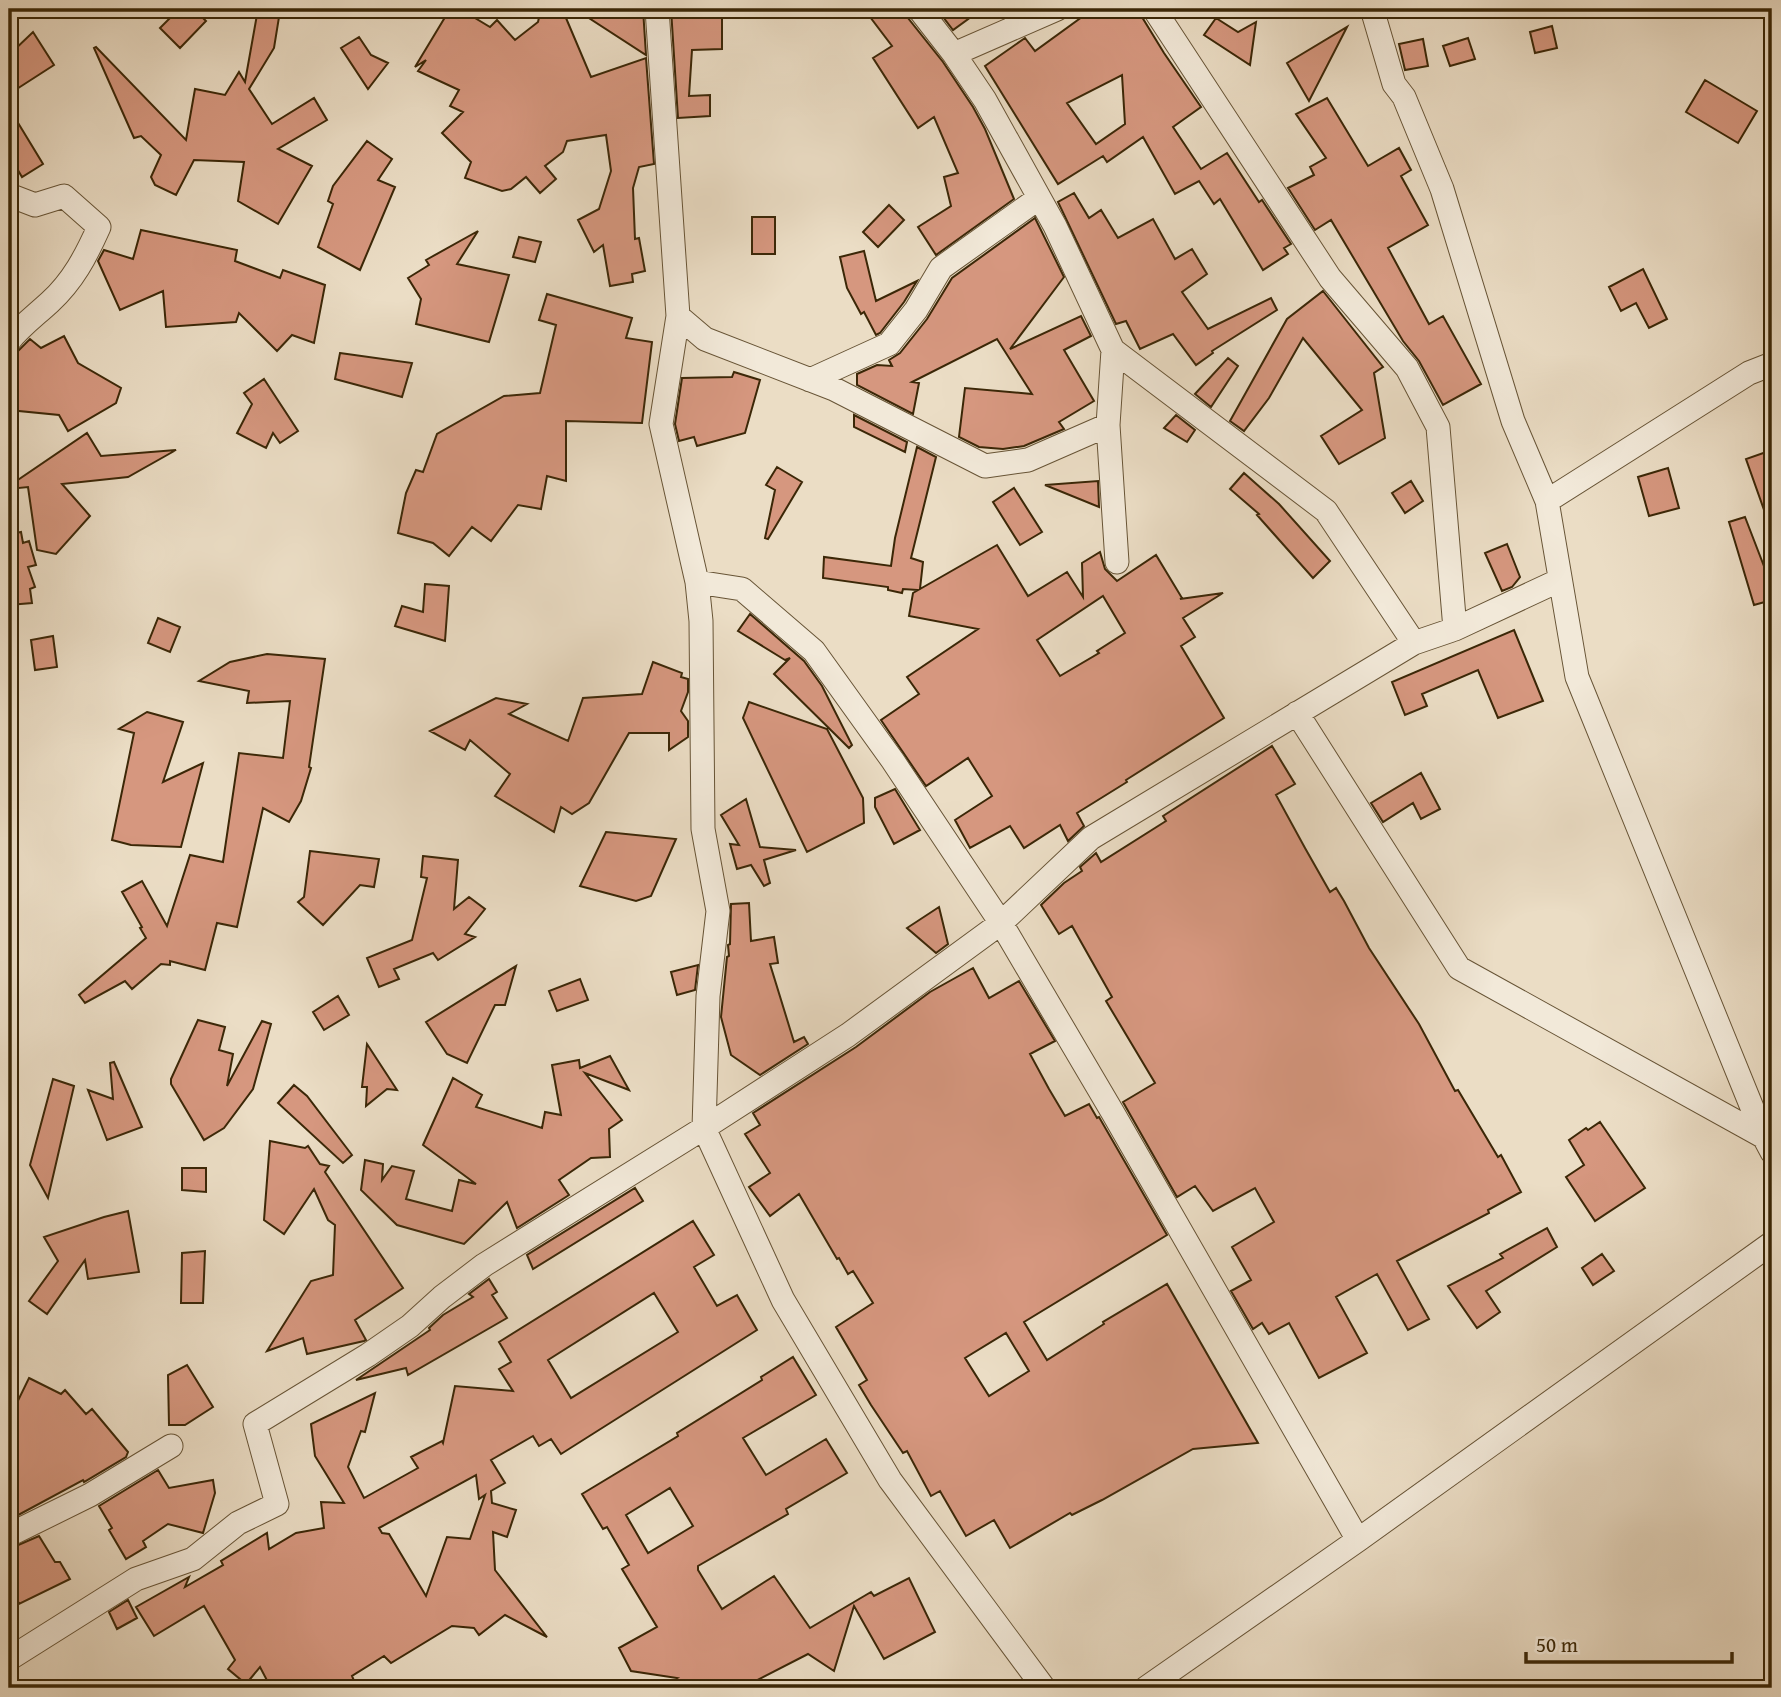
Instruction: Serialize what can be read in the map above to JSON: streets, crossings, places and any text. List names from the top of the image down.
{
  "scale_bar": "50 m"
}
